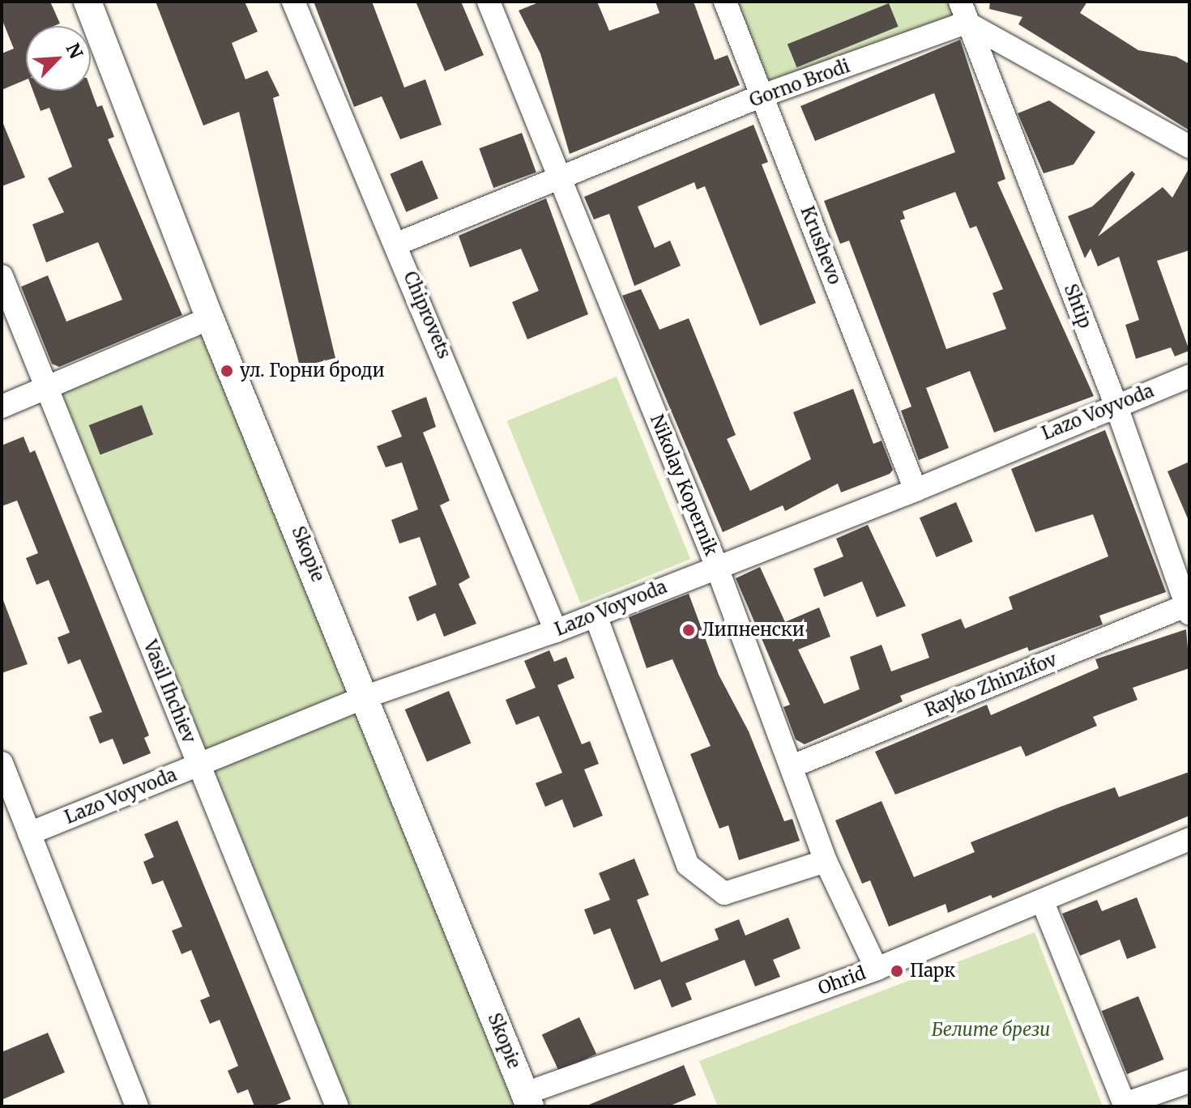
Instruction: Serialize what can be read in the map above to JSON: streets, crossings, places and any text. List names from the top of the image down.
{
  "streets": {
    "street": [
      "Gorno Brodi",
      "Krushevo",
      "Shtip",
      "Chiprovets",
      "Lazo Voyvoda",
      "Nikolay Kopernik",
      "Skopie",
      "Rayko Zhinzifov",
      "Vasil Ihchiev",
      "Ohrid"
    ]
  },
  "crossings": [
    ["Gorno Brodi", "Krushevo"],
    ["Gorno Brodi", "Shtip"],
    ["Gorno Brodi", "Chiprovets"],
    ["Gorno Brodi", "Nikolay Kopernik"],
    ["Krushevo", "Lazo Voyvoda"],
    ["Shtip", "Lazo Voyvoda"],
    ["Shtip", "Rayko Zhinzifov"],
    ["Chiprovets", "Lazo Voyvoda"],
    ["Lazo Voyvoda", "Nikolay Kopernik"],
    ["Lazo Voyvoda", "Skopie"],
    ["Lazo Voyvoda", "Vasil Ihchiev"],
    ["Nikolay Kopernik", "Rayko Zhinzifov"],
    ["Nikolay Kopernik", "Ohrid"],
    ["Skopie", "Ohrid"]
  ],
  "parks": ["Белите брези"],
  "places": ["ул. Горни броди", "Липненски", "Парк"],
  "north": "top right"
}
